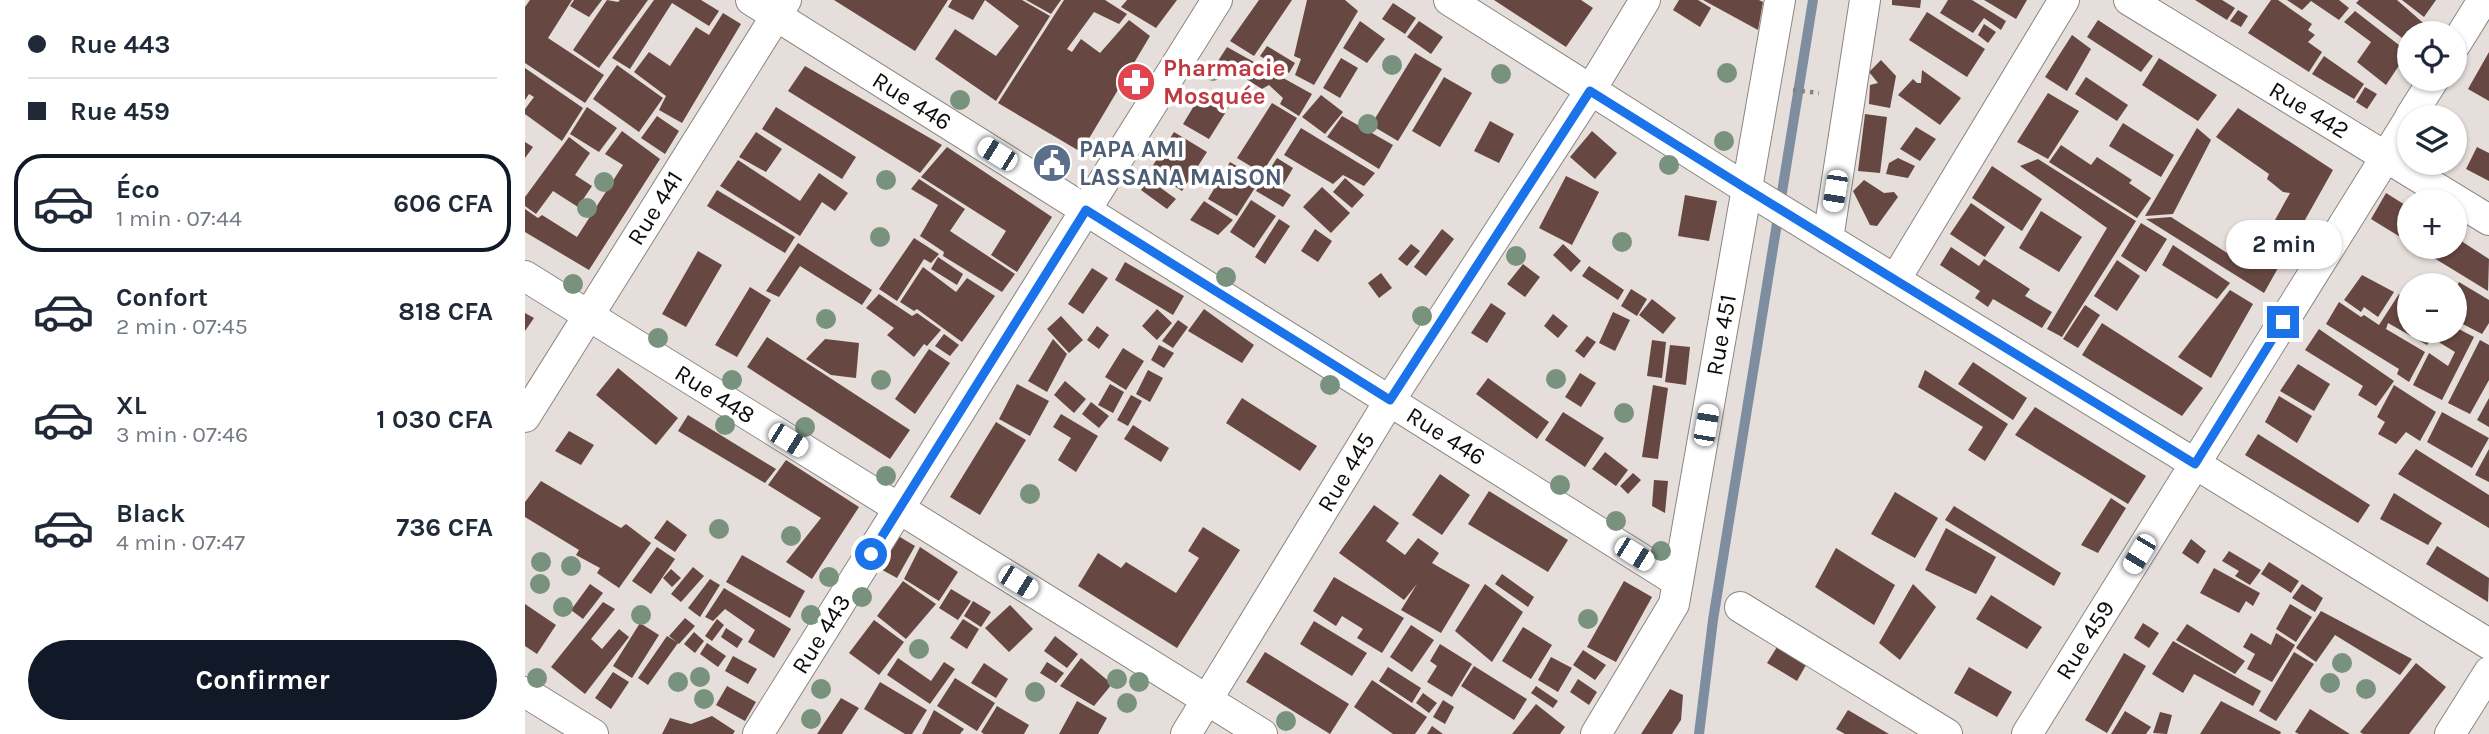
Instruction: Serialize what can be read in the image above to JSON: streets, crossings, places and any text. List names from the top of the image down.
{
  "streets": {
    "street": [
      "Rue 446",
      "Rue 442",
      "Rue 441",
      "Rue 451",
      "Rue 448",
      "Rue 445",
      "Rue 443",
      "Rue 459"
    ]
  },
  "crossings": [
    ["Rue 446", "Rue 441"],
    ["Rue 446", "Rue 451"],
    ["Rue 446", "Rue 445"],
    ["Rue 446", "Rue 443"],
    ["Rue 442", "Rue 459"],
    ["Rue 441", "Rue 448"],
    ["Rue 448", "Rue 445"],
    ["Rue 448", "Rue 443"]
  ],
  "places": {
    "pharmacy": ["Pharmacie Mosquée"],
    "public building": ["PAPA AMI LASSANA MAISON"]
  },
  "page": {
    "banner": ["Rue 443", "Rue 459"],
    "map_buttons": ["+", "−"],
    "list": [
      {
        "name": "Éco",
        "note": "1 min · 07:44",
        "value": "606 CFA"
      },
      {
        "name": "Confort",
        "note": "2 min · 07:45",
        "value": "818 CFA"
      },
      {
        "name": "XL",
        "note": "3 min · 07:46",
        "value": "1 030 CFA"
      },
      {
        "name": "Black",
        "note": "4 min · 07:47",
        "value": "736 CFA"
      }
    ],
    "bubble": "2 min",
    "buttons": "Confirmer"
  }
}
